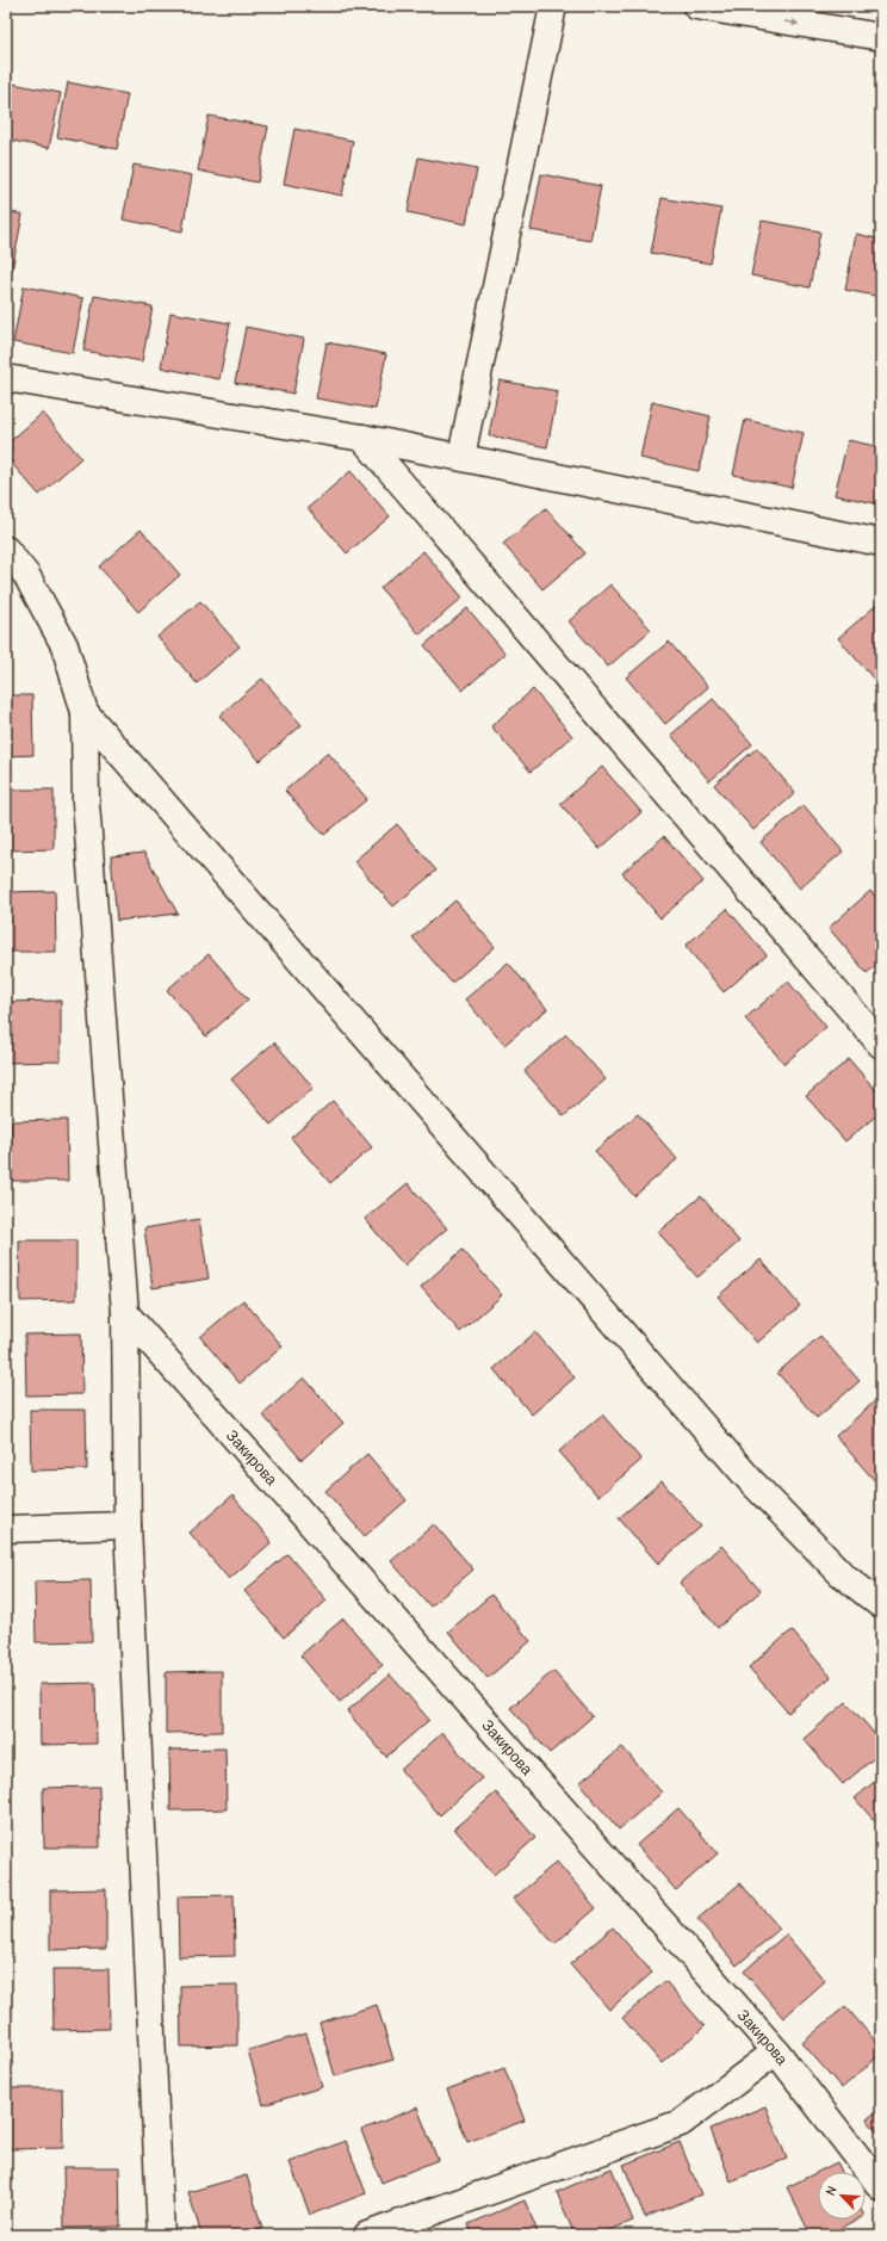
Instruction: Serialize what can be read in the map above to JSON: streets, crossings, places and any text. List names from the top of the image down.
{
  "streets": {
    "main road": ["Закирова"]
  },
  "north": "top left"
}
